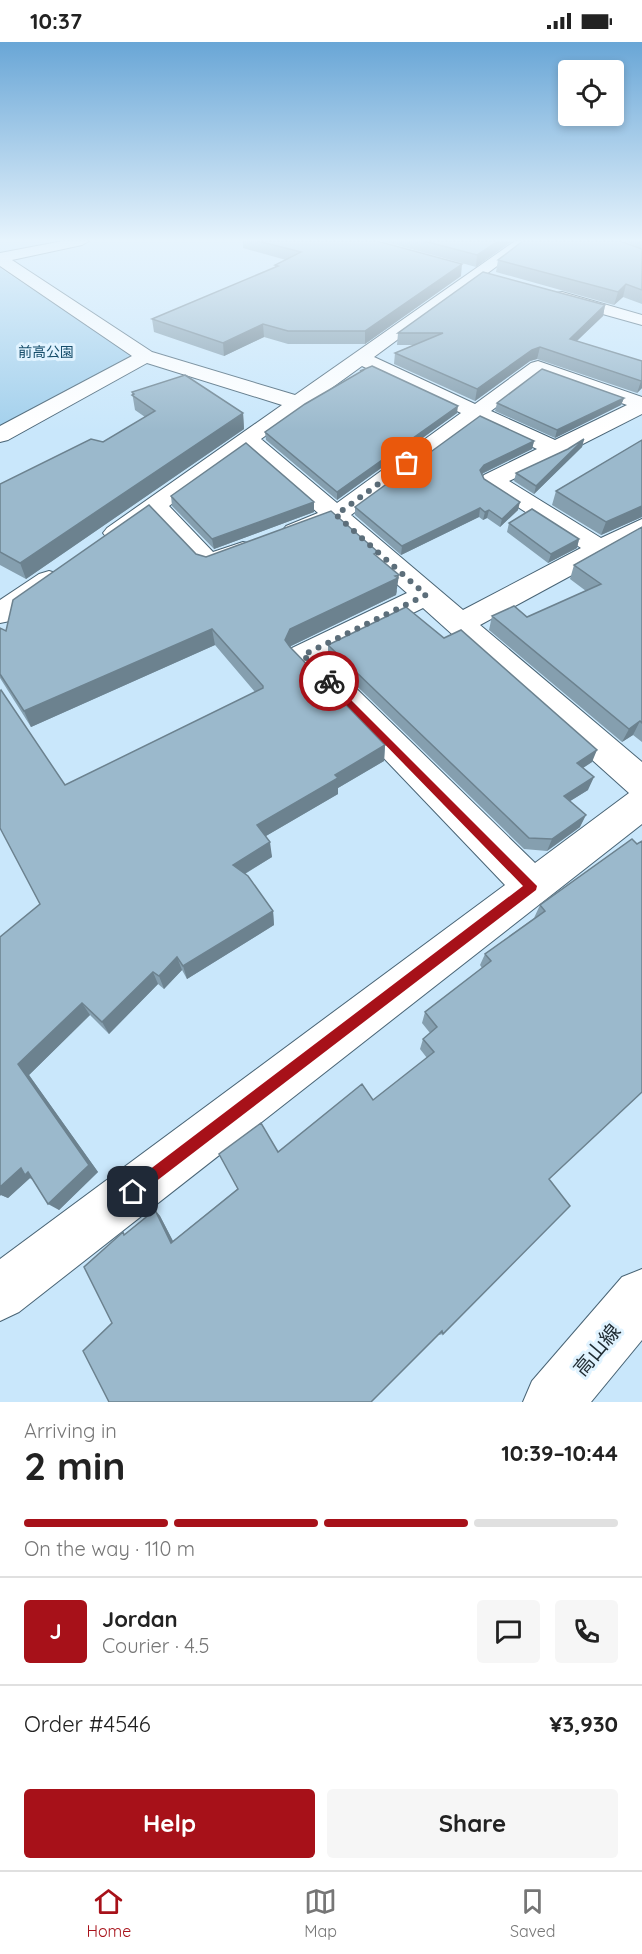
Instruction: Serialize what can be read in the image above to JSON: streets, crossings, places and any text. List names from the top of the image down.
{
  "streets": {
    "street": ["高山線"]
  },
  "parks": ["前高公園"],
  "page": {
    "status": "10:37",
    "heading": ["2 min", "Arriving in", "10:39–10:44"],
    "panel": [
      "Jordan",
      "Courier · 4.5",
      "Order #4546",
      "¥3,930"
    ],
    "bar": "On the way · 110 m",
    "round": "J",
    "buttons": ["Help", "Share"],
    "tabs": ["Home", "Map", "Saved"]
  }
}
